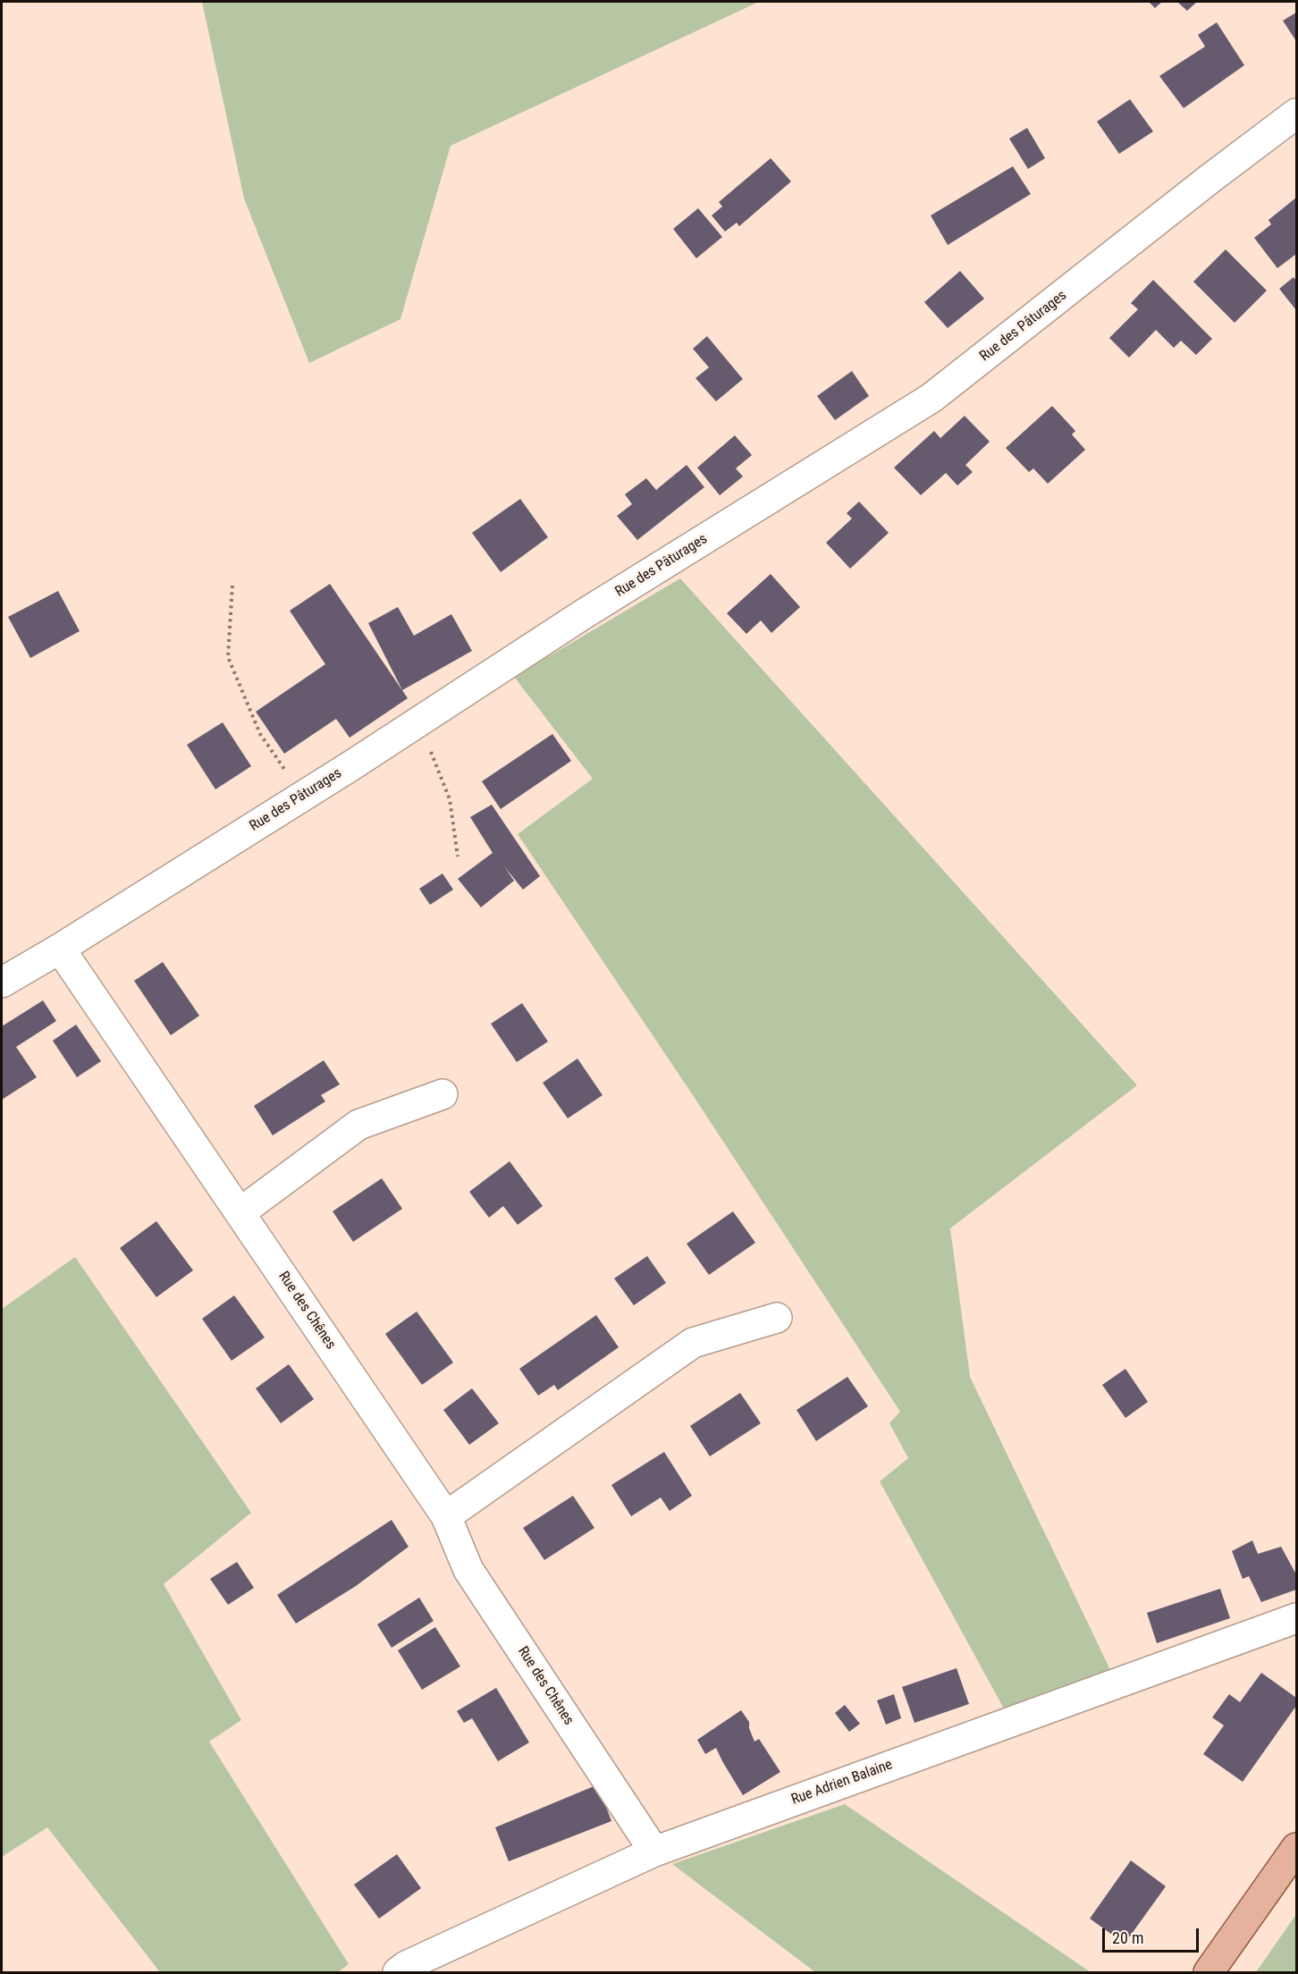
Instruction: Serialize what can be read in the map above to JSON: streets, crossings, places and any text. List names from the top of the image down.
{
  "streets": {
    "street": ["Rue des Pâturages", "Rue des Chênes", "Rue Adrien Balaine"]
  },
  "crossings": [
    ["Rue des Pâturages", "Rue des Chênes"],
    ["Rue des Chênes", "Rue Adrien Balaine"]
  ],
  "scale_bar": "20 m"
}
